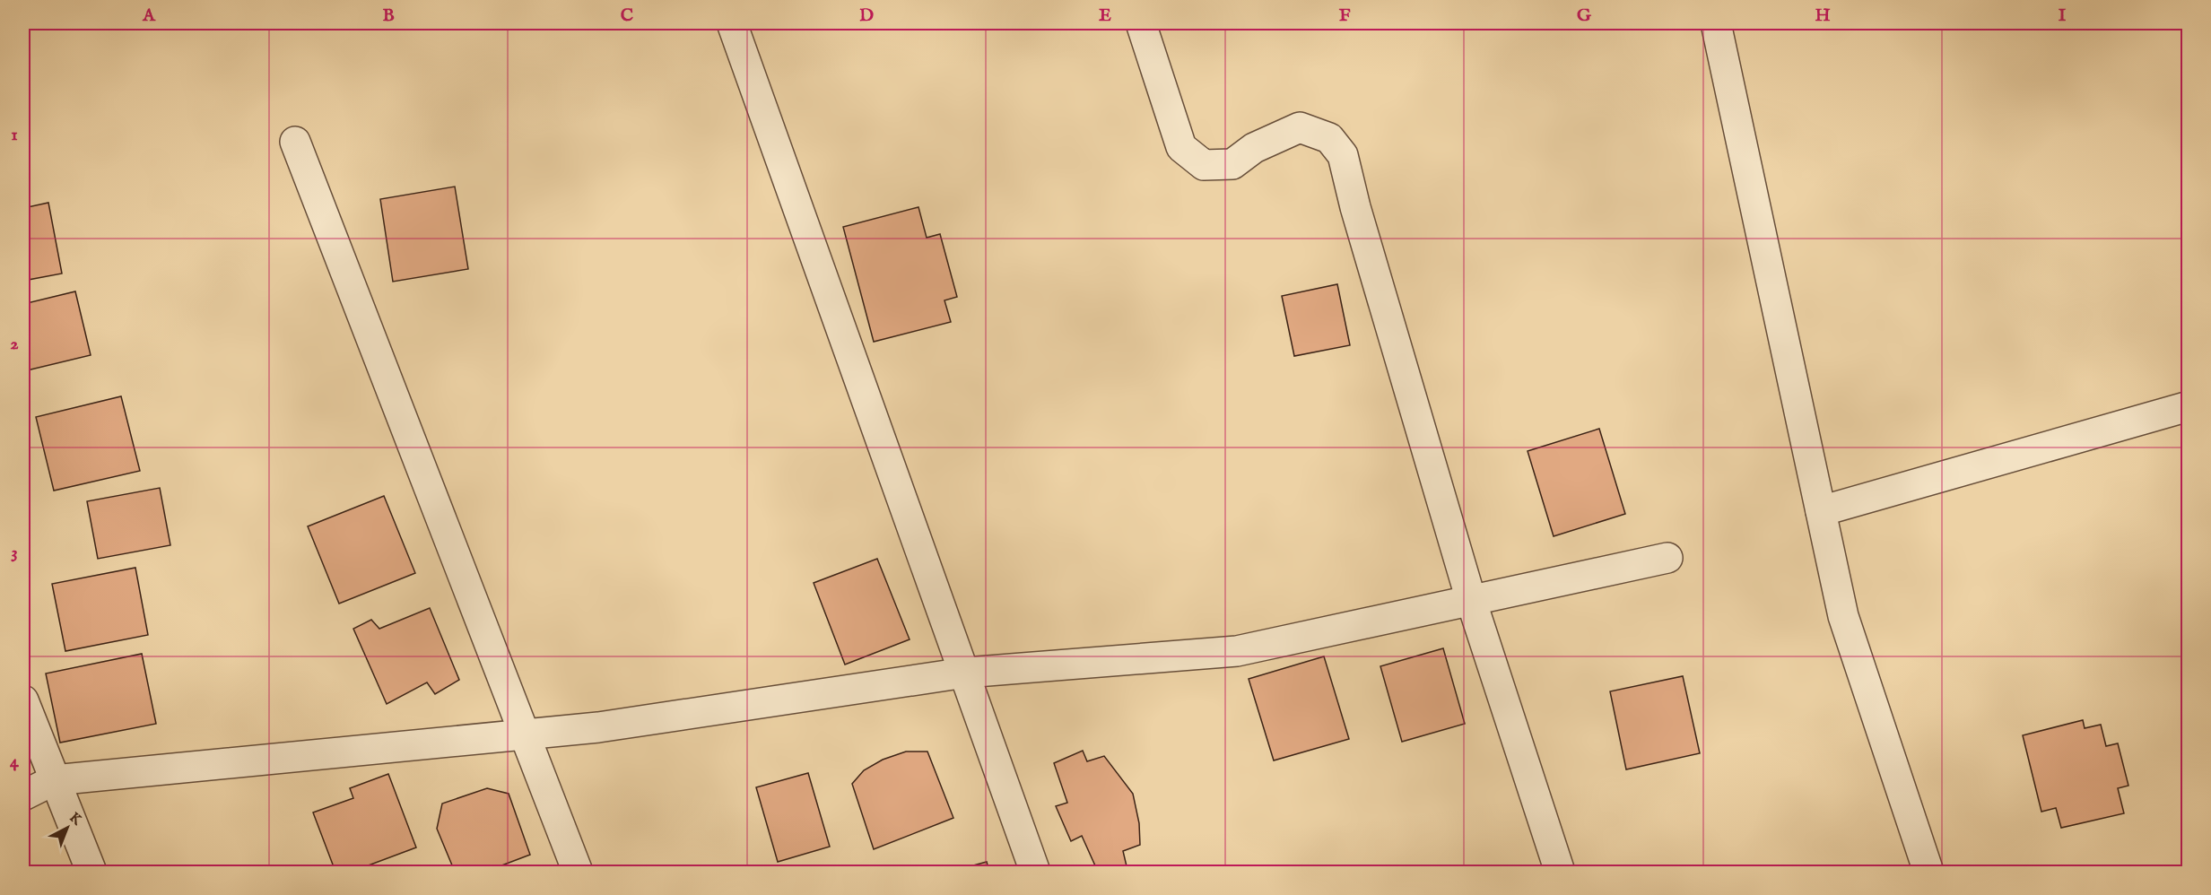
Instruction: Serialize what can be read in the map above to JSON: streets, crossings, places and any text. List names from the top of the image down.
{
  "north": "top right",
  "grid": {
    "columns": [
      "A",
      "B",
      "C",
      "D",
      "E",
      "F",
      "G",
      "H",
      "I"
    ],
    "rows": [
      "1",
      "2",
      "3",
      "4"
    ]
  }
}
